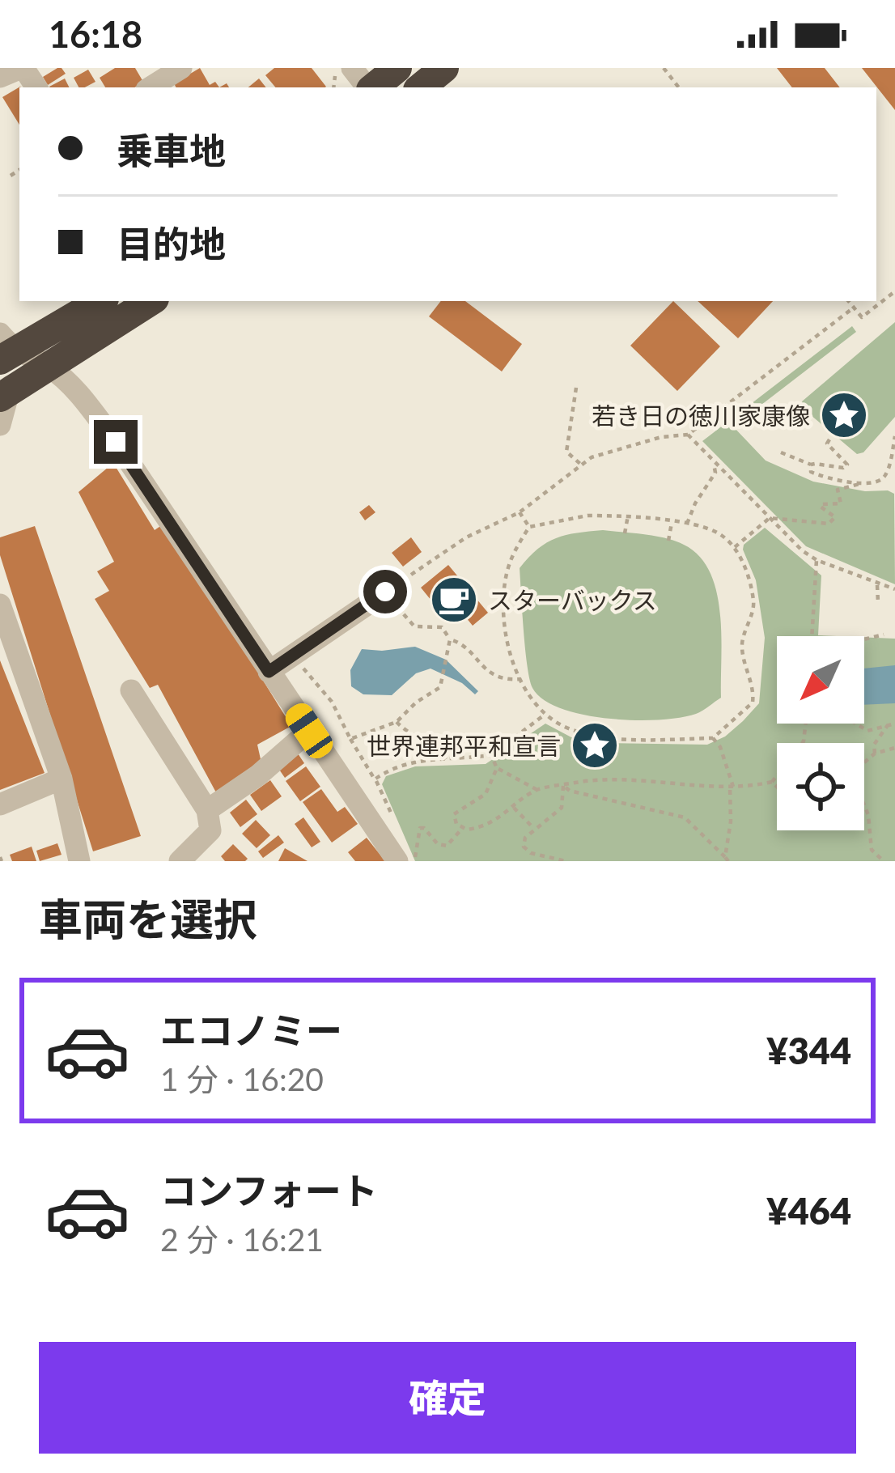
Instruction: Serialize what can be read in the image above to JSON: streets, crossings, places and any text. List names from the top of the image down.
{
  "places": {
    "place": ["若き日の徳川家康像", "世界連邦平和宣言"],
    "cafe": ["スターバックス"]
  },
  "north": "bottom left",
  "page": {
    "status": "16:18",
    "banner": ["乗車地", "目的地"],
    "heading": "車両を選択",
    "list": [
      {
        "name": "エコノミー",
        "note": "1 分 · 16:20",
        "value": "¥344"
      },
      {
        "name": "コンフォート",
        "note": "2 分 · 16:21",
        "value": "¥464"
      }
    ],
    "buttons": "確定"
  }
}
